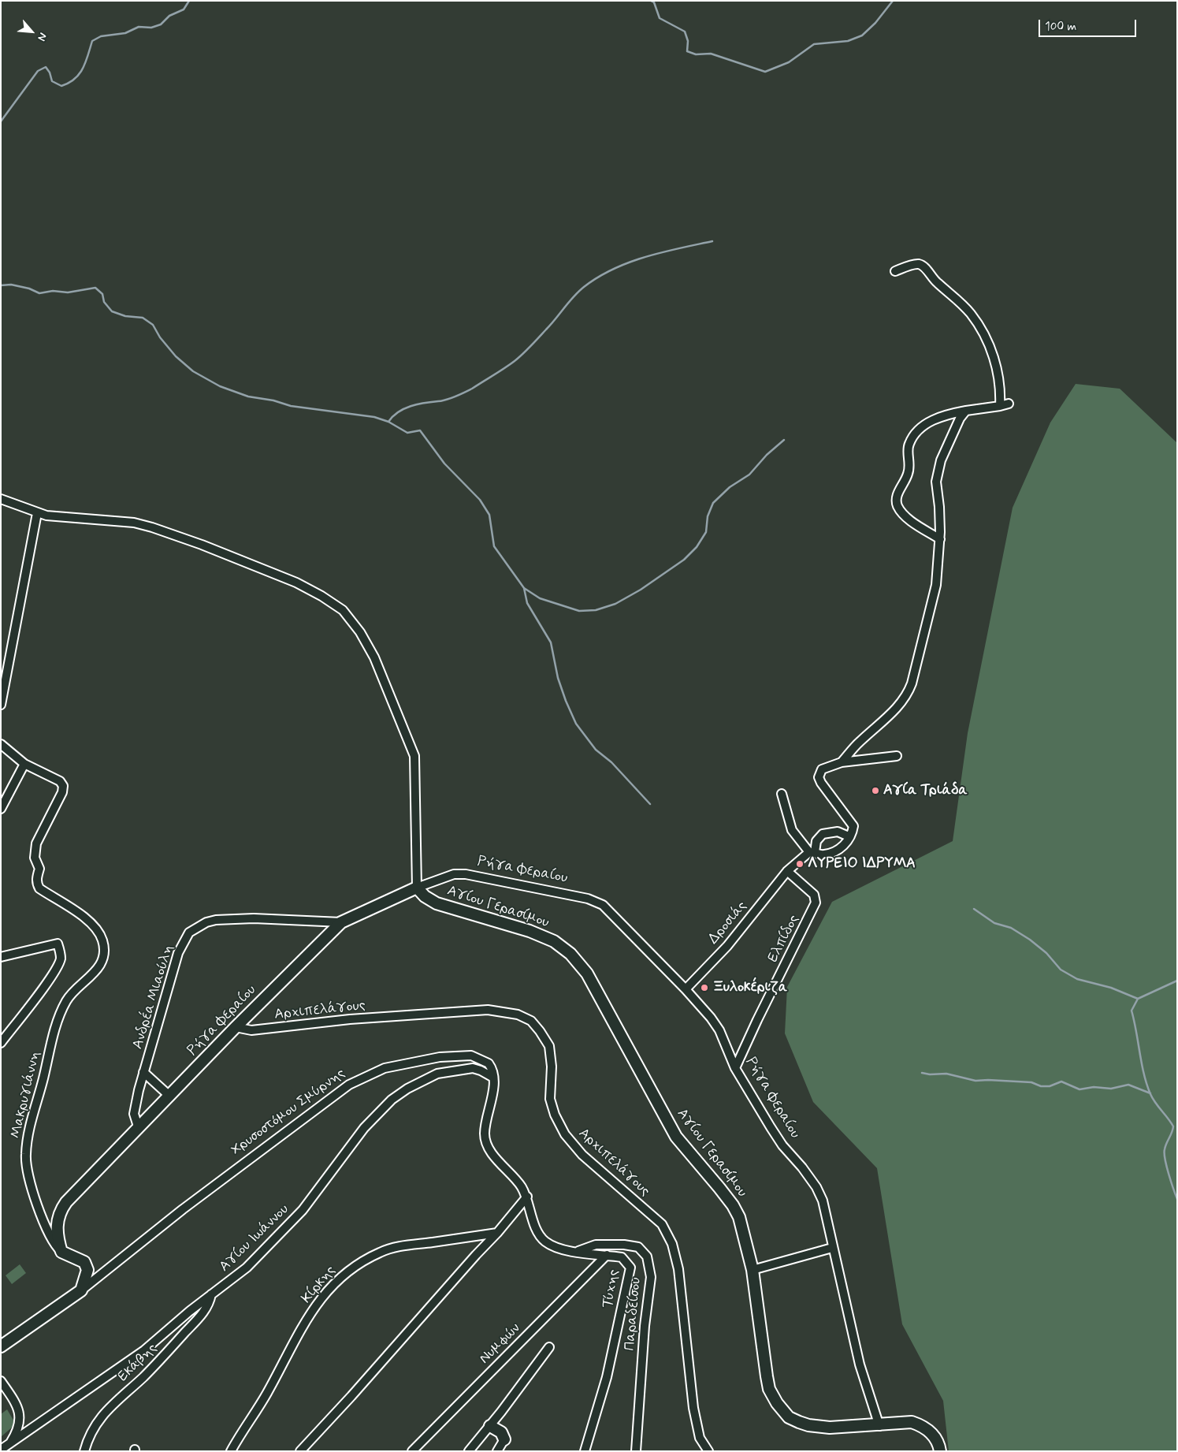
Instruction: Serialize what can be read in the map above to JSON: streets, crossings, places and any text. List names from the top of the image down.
{
  "streets": {
    "street": [
      "Ρήγα Φεραίου",
      "Αγίου Γερασίμου",
      "Δροσιάς",
      "Ελπίδος",
      "Ανδρέα Μιαούλη",
      "Αρχιπελάγους",
      "Μακρυγιάννη",
      "Χρυσοστόμου Σμύρνης",
      "Αγίου Ιωάννου",
      "Κίρκης",
      "Τύχης",
      "Παραδείσου",
      "Νυμφών",
      "Εκάβης"
    ]
  },
  "crossings": [
    ["Ρήγα Φεραίου", "Αγίου Γερασίμου"],
    ["Ρήγα Φεραίου", "Δροσιάς"],
    ["Ρήγα Φεραίου", "Ελπίδος"],
    ["Ρήγα Φεραίου", "Ανδρέα Μιαούλη"],
    ["Ρήγα Φεραίου", "Αρχιπελάγους"],
    ["Ρήγα Φεραίου", "Μακρυγιάννη"],
    ["Δροσιάς", "Ελπίδος"],
    ["Χρυσοστόμου Σμύρνης", "Αγίου Ιωάννου"],
    ["Αγίου Ιωάννου", "Εκάβης"],
    ["Τύχης", "Παραδείσου"],
    ["Τύχης", "Νυμφών"]
  ],
  "places": ["Αγία Τριάδα", "ΛΥΡΕΙΟ ΙΔΡΥΜΑ", "Ξυλοκέριζα"],
  "scale_bar": "100 m",
  "north": "bottom right"
}
